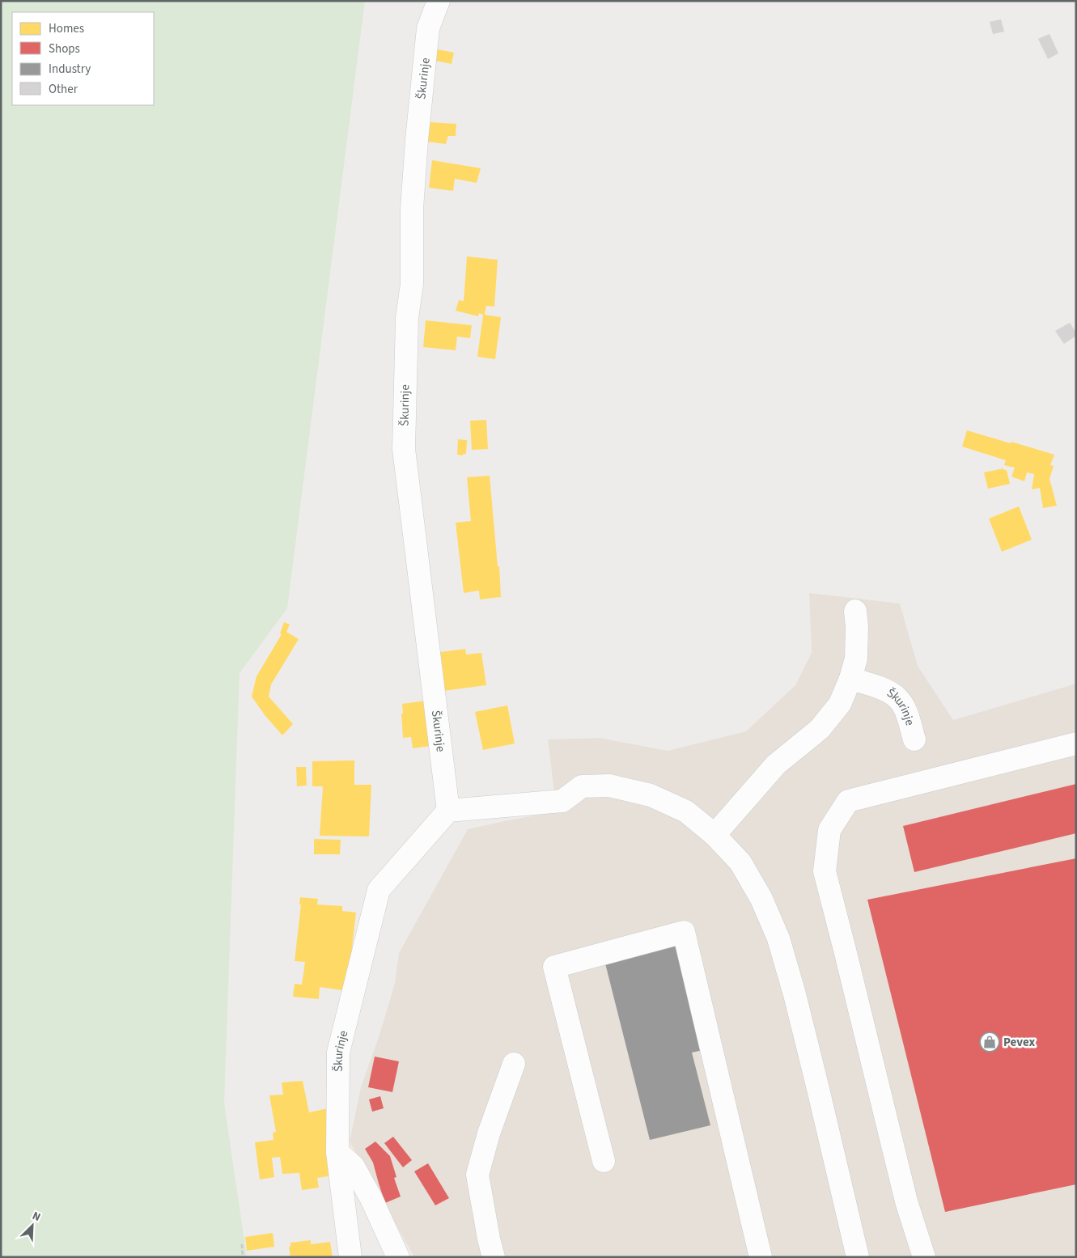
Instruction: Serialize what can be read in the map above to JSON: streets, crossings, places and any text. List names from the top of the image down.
{
  "streets": {
    "street": ["Škurinje"]
  },
  "places": {
    "shop": ["Pevex"]
  },
  "legend": [
    "Homes",
    "Shops",
    "Industry",
    "Other"
  ],
  "north": "top right"
}
